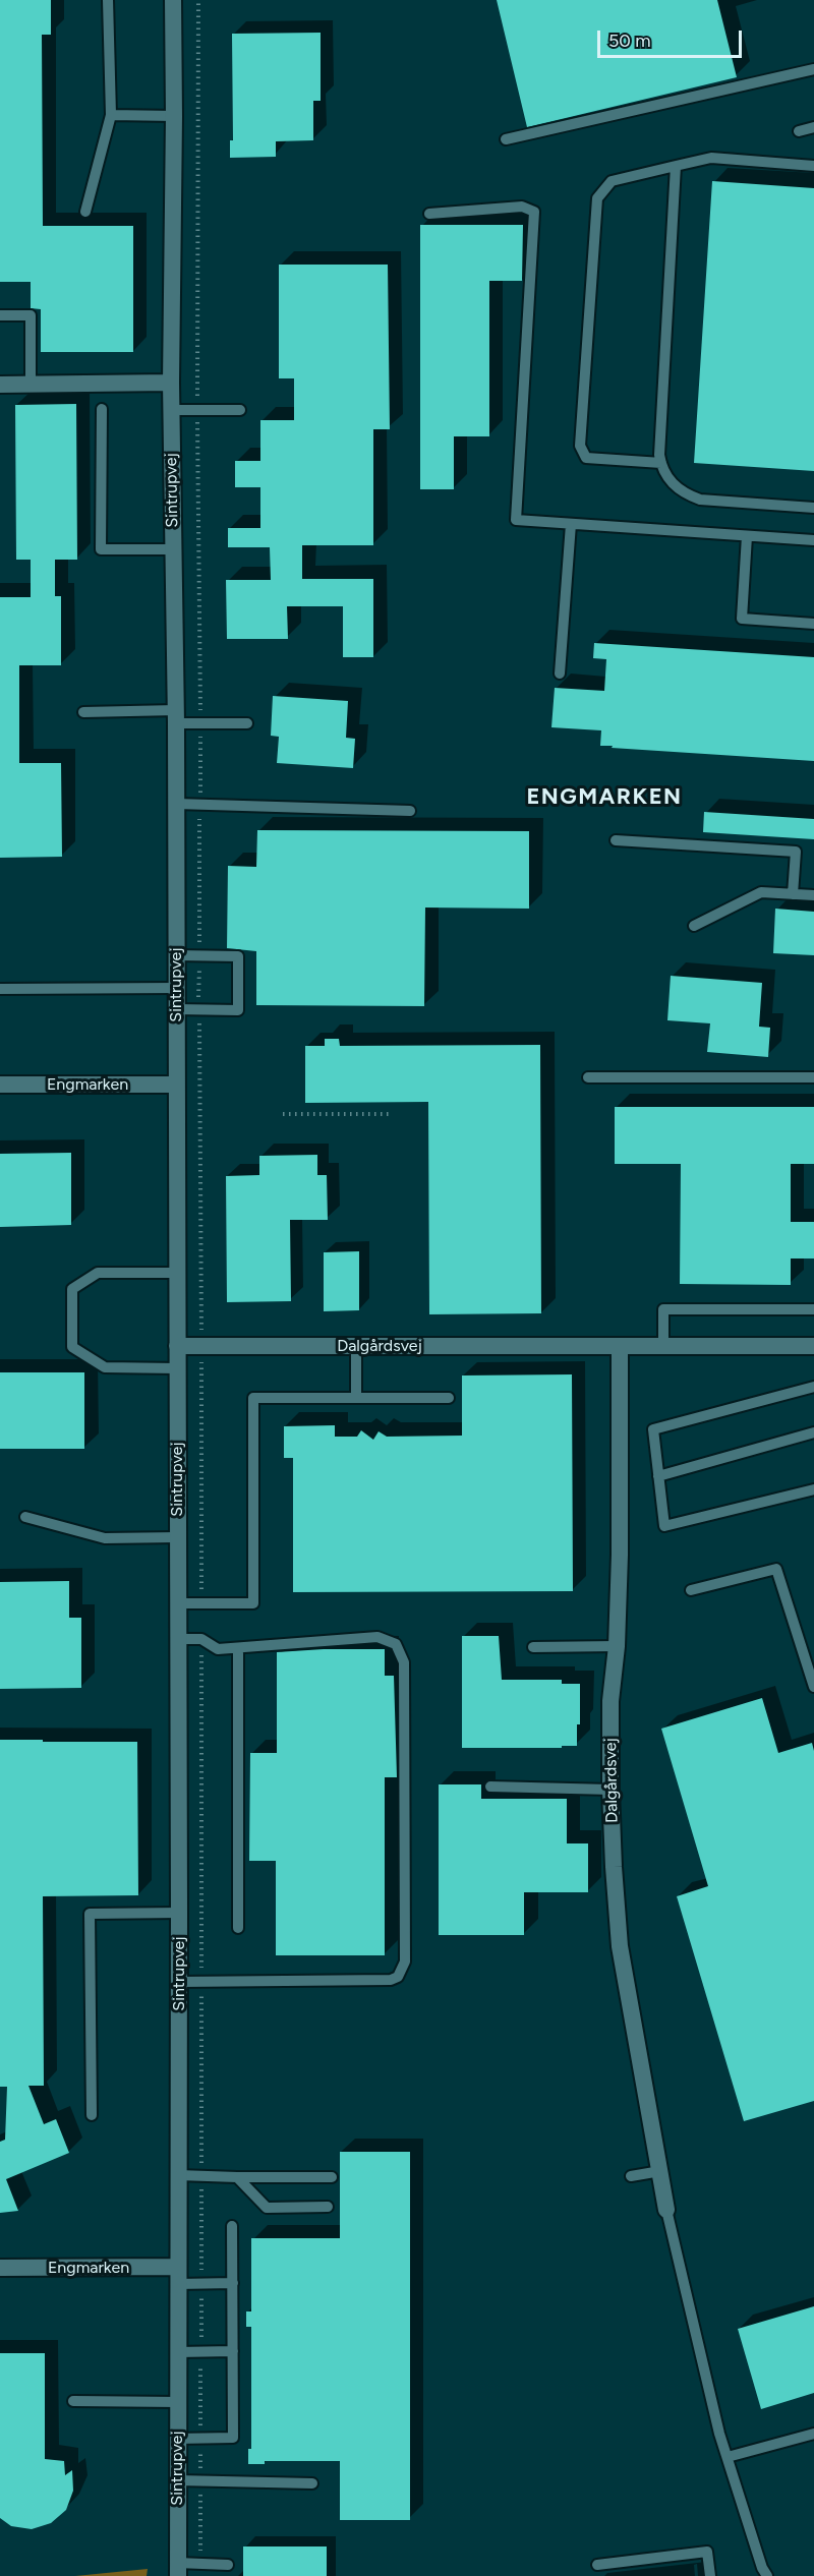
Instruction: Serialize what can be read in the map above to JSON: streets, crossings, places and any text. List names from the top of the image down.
{
  "streets": {
    "street": ["Sintrupvej", "Engmarken", "Dalgårdsvej"]
  },
  "crossings": [
    ["Sintrupvej", "Engmarken"],
    ["Sintrupvej", "Dalgårdsvej"]
  ],
  "districts": ["ENGMARKEN"],
  "scale_bar": "50 m"
}
